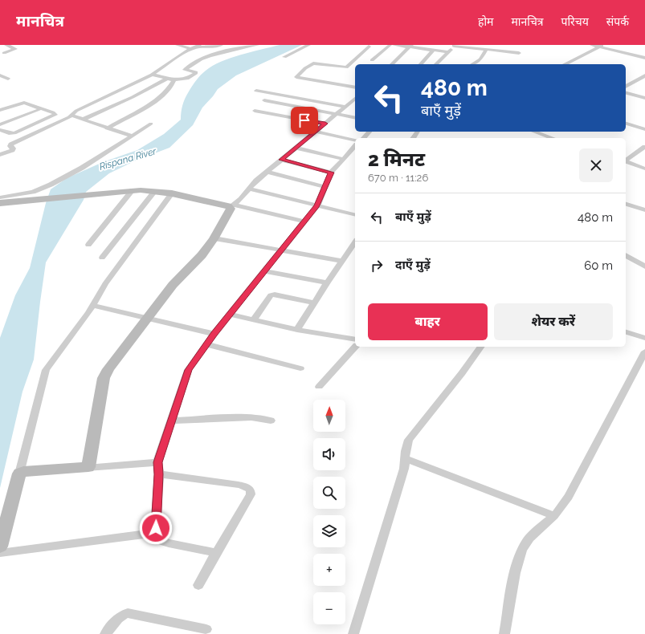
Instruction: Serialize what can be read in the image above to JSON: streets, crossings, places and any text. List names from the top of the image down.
{
  "water": ["Rispana River"],
  "north": "top",
  "page": {
    "header": "मानचित्र",
    "nav": [
      "होम",
      "मानचित्र",
      "परिचय",
      "संपर्क"
    ],
    "turn": ["480 m", "बाएँ मुड़ें"],
    "heading": ["2 मिनट", "670 m · 11:26"],
    "list": [
      {
        "name": "बाएँ मुड़ें",
        "value": "480 m"
      },
      {
        "name": "दाएँ मुड़ें",
        "value": "60 m"
      }
    ],
    "buttons": ["बाहर", "शेयर करें"],
    "map_buttons": ["+", "−"]
  }
}
